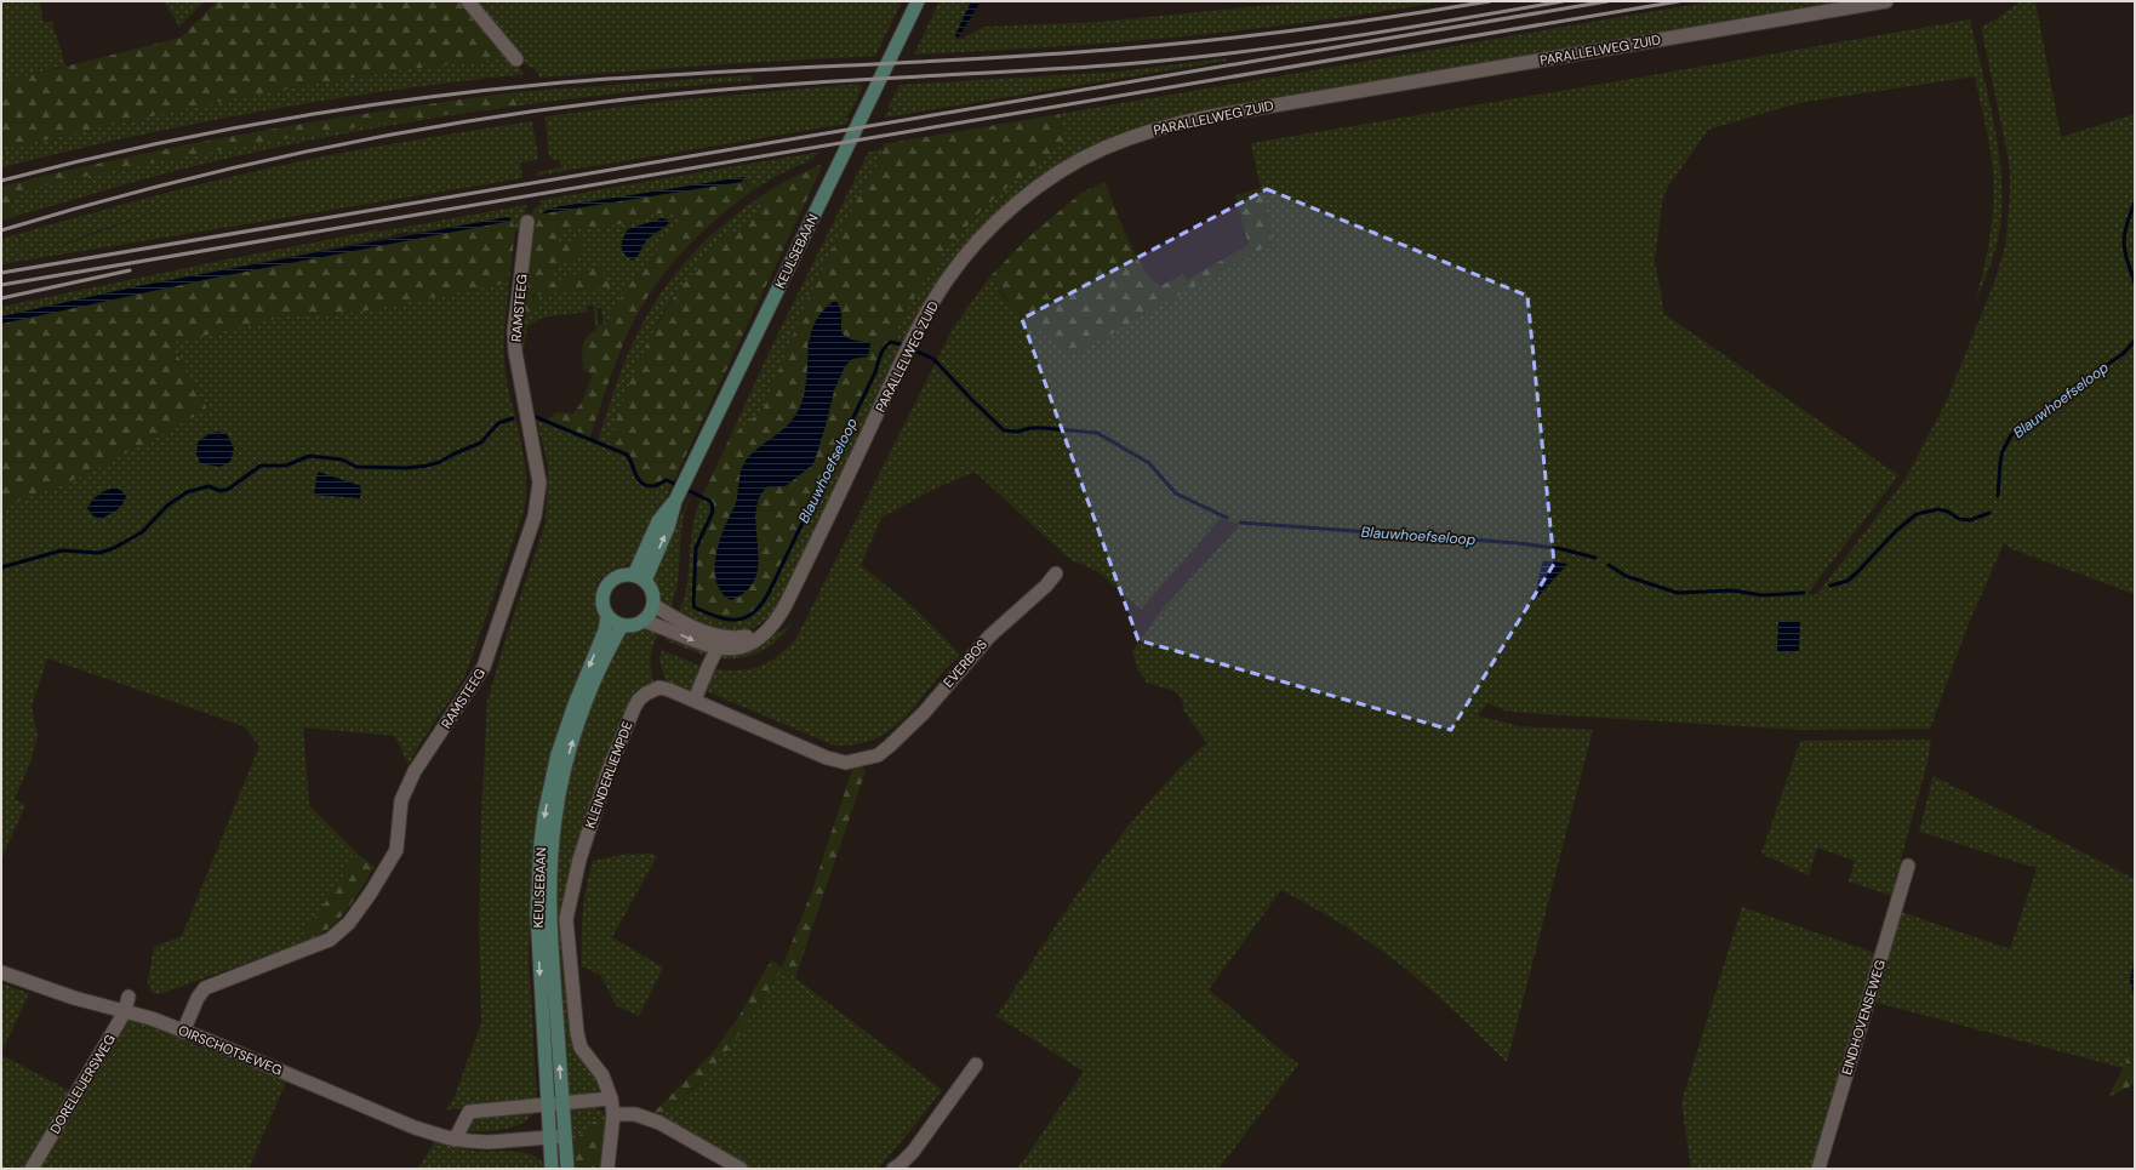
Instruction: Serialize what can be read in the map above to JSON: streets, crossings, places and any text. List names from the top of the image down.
{
  "streets": {
    "main road": ["KEULSEBAAN"],
    "street": [
      "PARALLELWEG ZUID",
      "RAMSTEEG",
      "EVERBOS",
      "KLEINDERLIEMPDE",
      "EINDHOVENSEWEG",
      "OIRSCHOTSEWEG",
      "DORELEIJERSWEG"
    ]
  },
  "crossings": [
    ["PARALLELWEG ZUID", "KEULSEBAAN"],
    ["KEULSEBAAN", "OIRSCHOTSEWEG"],
    ["RAMSTEEG", "OIRSCHOTSEWEG"],
    ["EVERBOS", "KLEINDERLIEMPDE"],
    ["OIRSCHOTSEWEG", "DORELEIJERSWEG"]
  ],
  "water": ["Blauwhoefseloop"]
}
